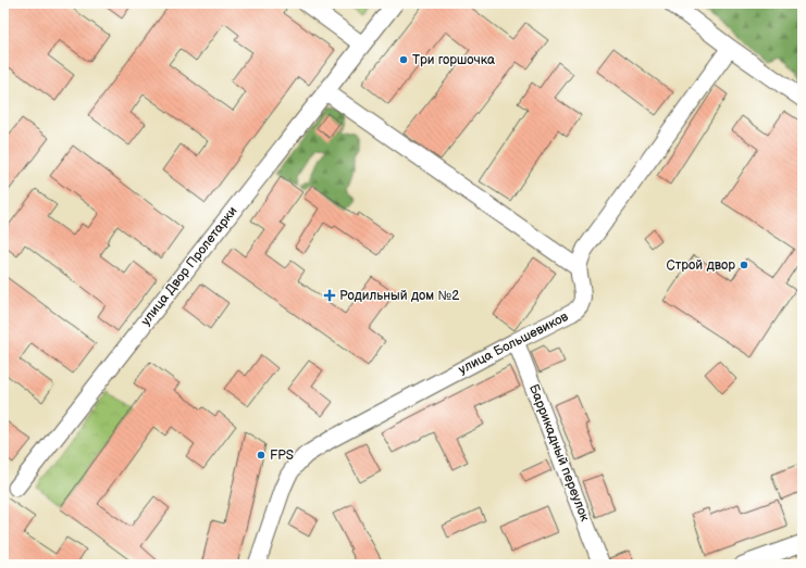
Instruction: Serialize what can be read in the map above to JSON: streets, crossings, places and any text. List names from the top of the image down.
{
  "streets": {
    "street": ["улица Двор Пролетарки", "улица Большевиков", "Баррикадный переулок"]
  },
  "crossings": [
    ["улица Большевиков", "Баррикадный переулок"]
  ],
  "places": {
    "other": ["Три горшочка", "Строй двор", "FPS"],
    "health": ["Родильный дом №2"]
  }
}
